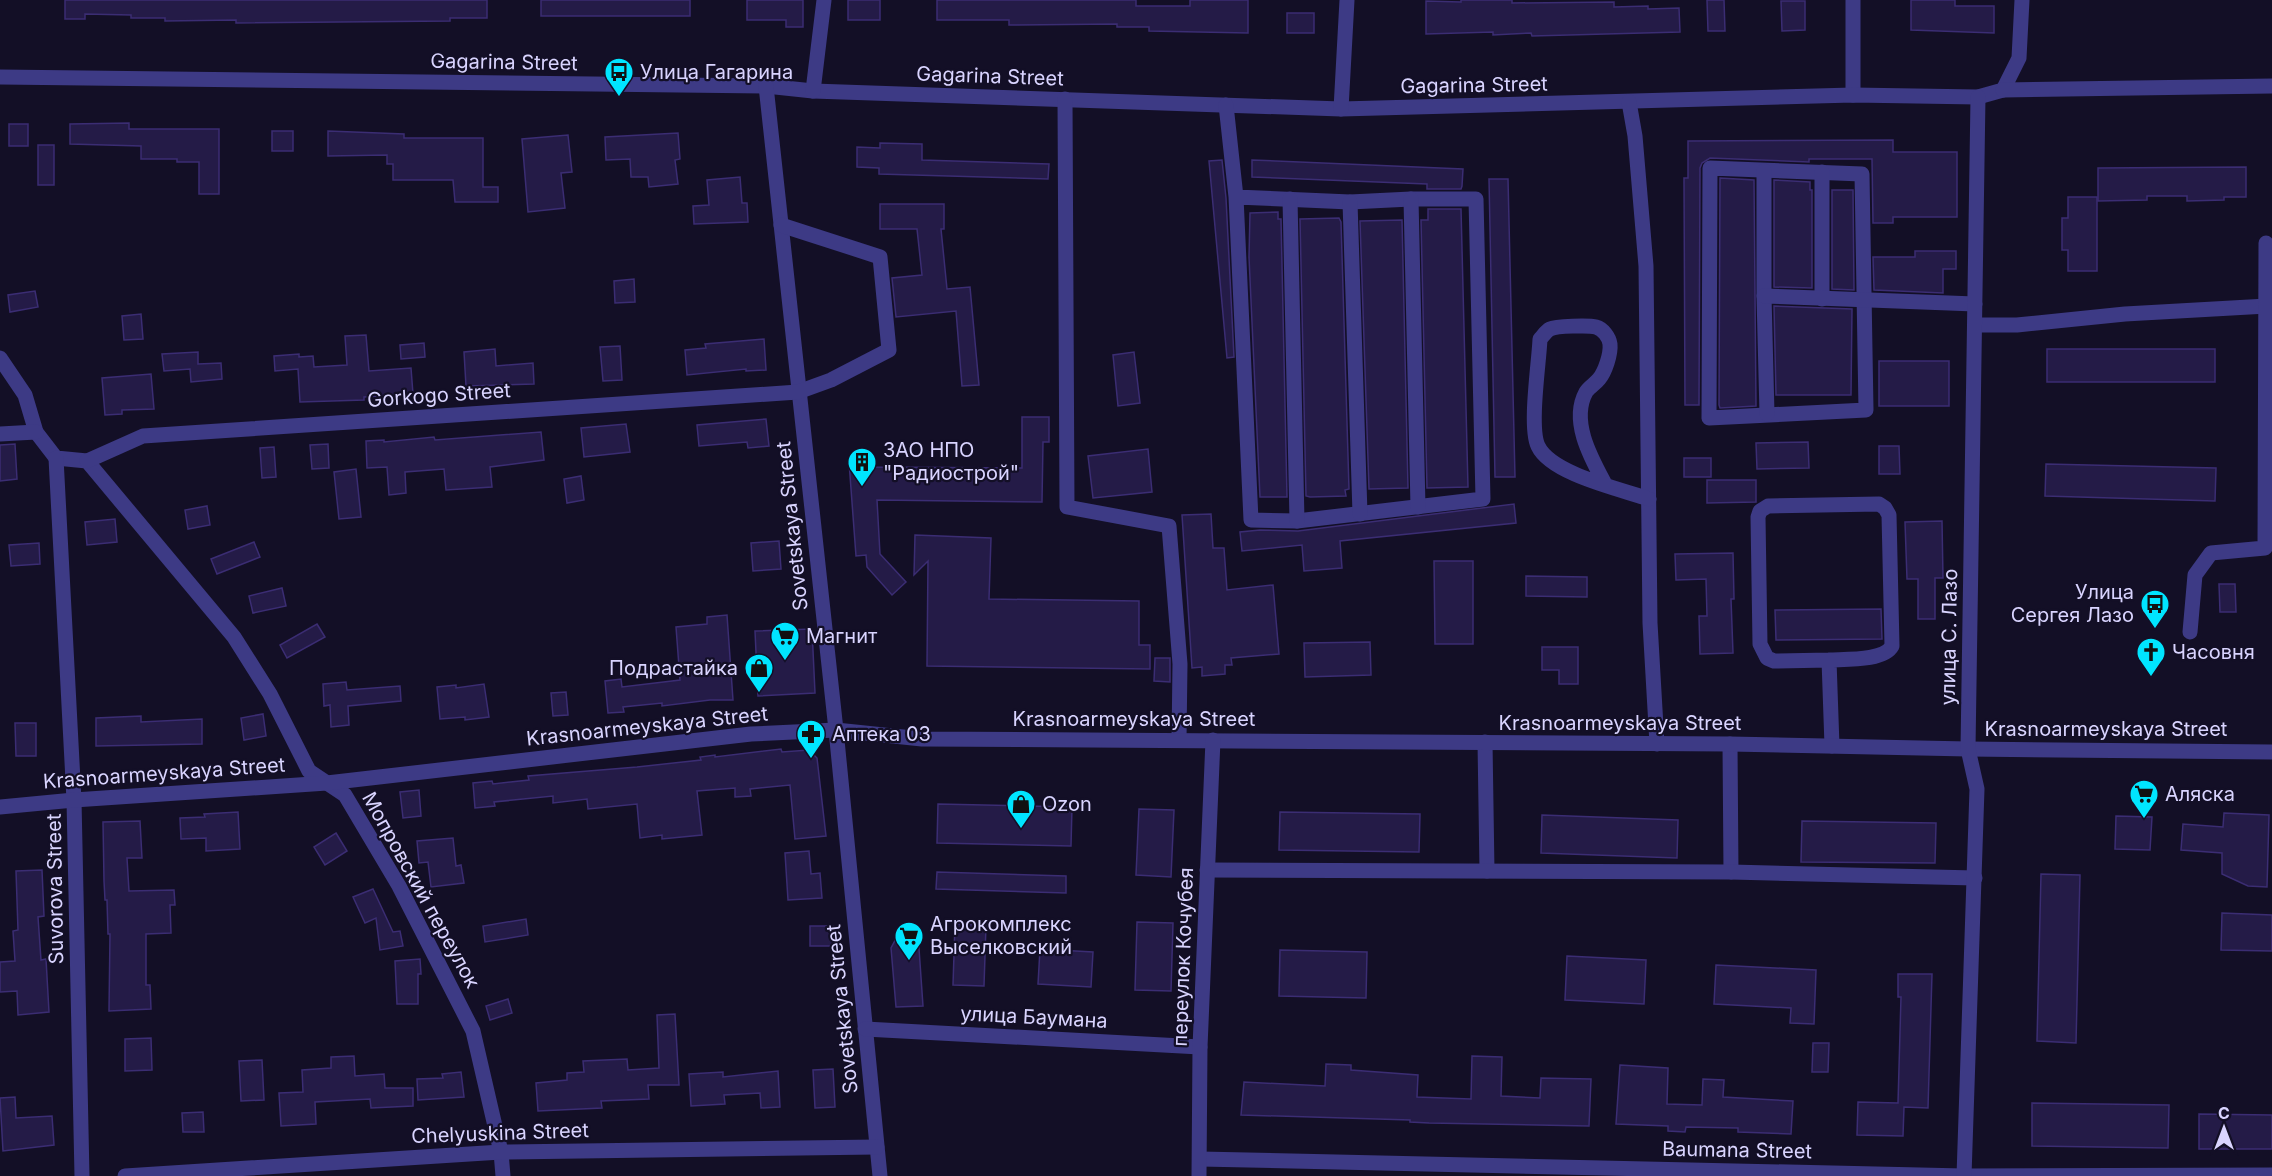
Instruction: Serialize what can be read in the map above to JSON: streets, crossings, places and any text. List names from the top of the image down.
{
  "streets": {
    "street": [
      "Gagarina Street",
      "Gorkogo Street",
      "Sovetskaya Street",
      "улица С. Лазо",
      "Krasnoarmeyskaya Street",
      "Suvorova Street",
      "Мопровский переулок",
      "переулок Кочубея",
      "улица Баумана",
      "Chelyuskina Street",
      "Baumana Street"
    ]
  },
  "crossings": [
    ["Gagarina Street", "Sovetskaya Street"],
    ["Gagarina Street", "улица С. Лазо"],
    ["Gorkogo Street", "Sovetskaya Street"],
    ["Gorkogo Street", "Мопровский переулок"],
    ["Sovetskaya Street", "Krasnoarmeyskaya Street"],
    ["Sovetskaya Street", "улица Баумана"],
    ["Sovetskaya Street", "Chelyuskina Street"],
    ["улица С. Лазо", "Krasnoarmeyskaya Street"],
    ["улица С. Лазо", "Baumana Street"],
    ["Krasnoarmeyskaya Street", "Suvorova Street"],
    ["Krasnoarmeyskaya Street", "Мопровский переулок"],
    ["Krasnoarmeyskaya Street", "переулок Кочубея"],
    ["Мопровский переулок", "Chelyuskina Street"],
    ["переулок Кочубея", "улица Баумана"],
    ["переулок Кочубея", "Baumana Street"]
  ],
  "places": {
    "bus stop": ["Улица Гагарина", "Улица Сергея Лазо"],
    "building": ["ЗАО НПО \"Радиострой\""],
    "supermarket": ["Магнит", "Аляска", "Агрокомплекс Выселковский"],
    "church": ["Часовня"],
    "shop": ["Подрастайка", "Ozon"],
    "pharmacy": ["Аптека 03"]
  },
  "north": "top"
}
